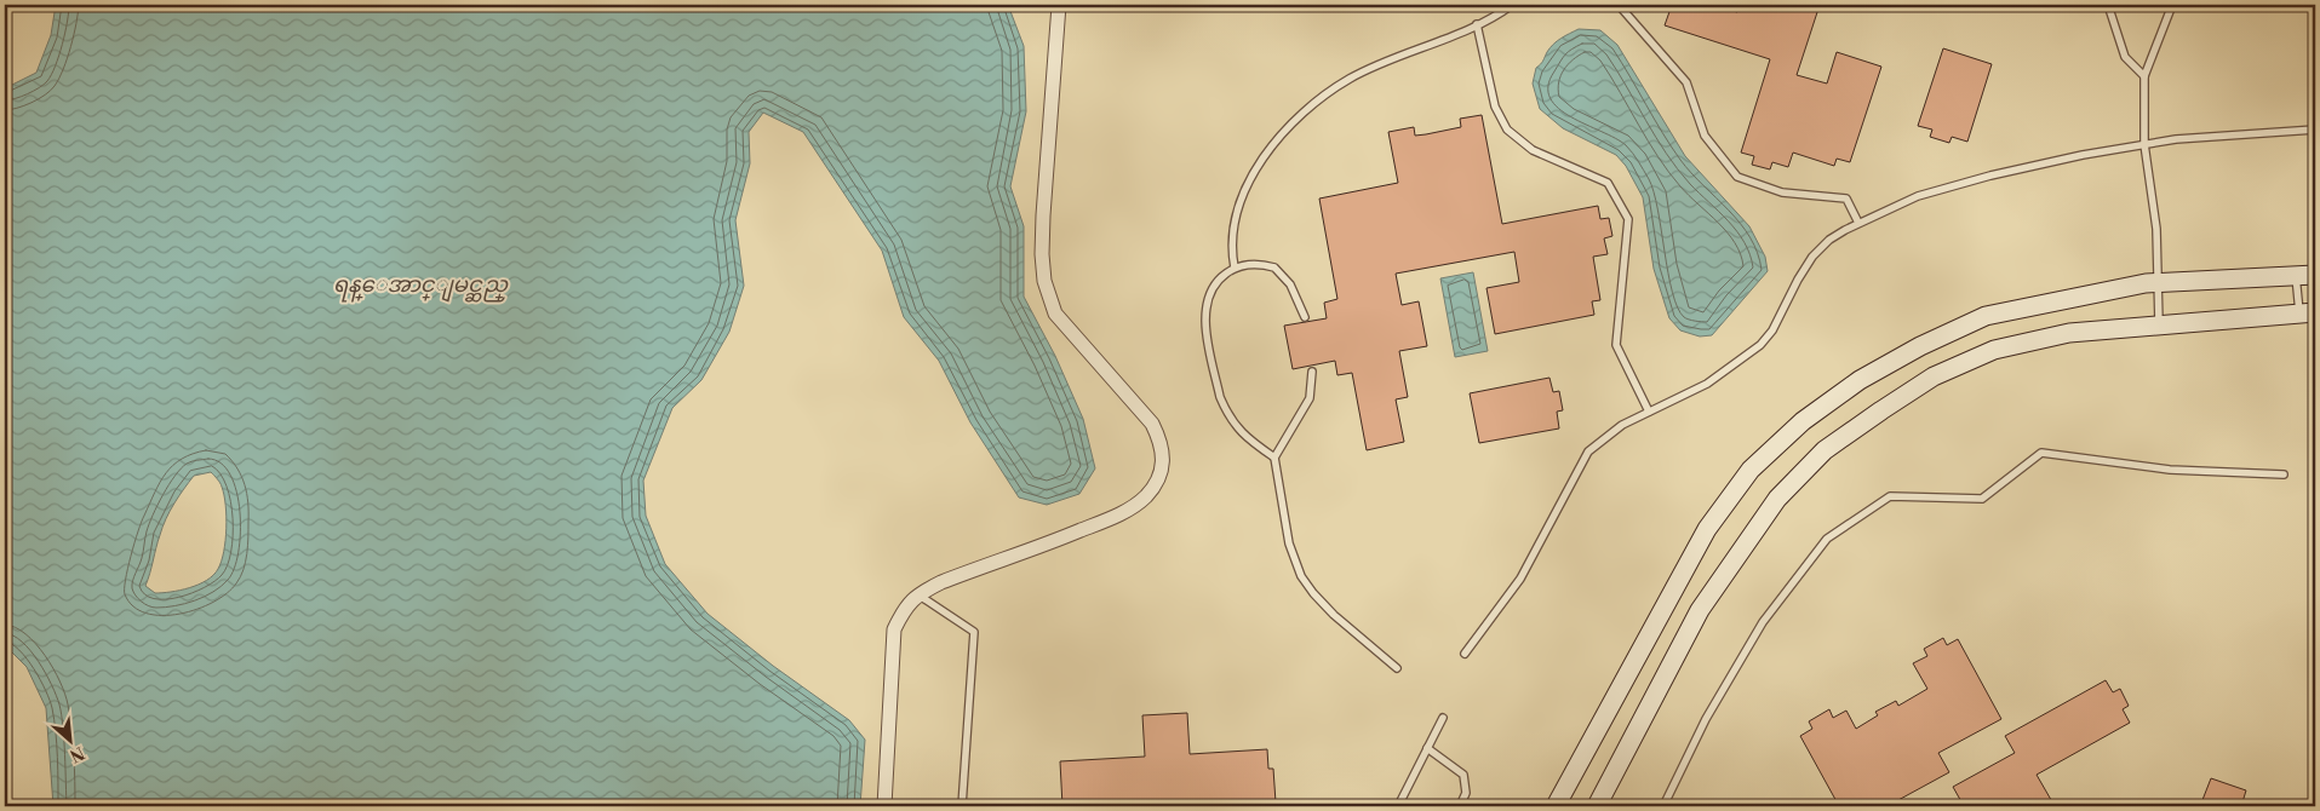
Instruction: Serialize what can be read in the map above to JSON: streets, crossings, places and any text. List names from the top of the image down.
{
  "water": ["ရန္ေအာင္ျမင္ဆည္"],
  "north": "bottom right"
}
